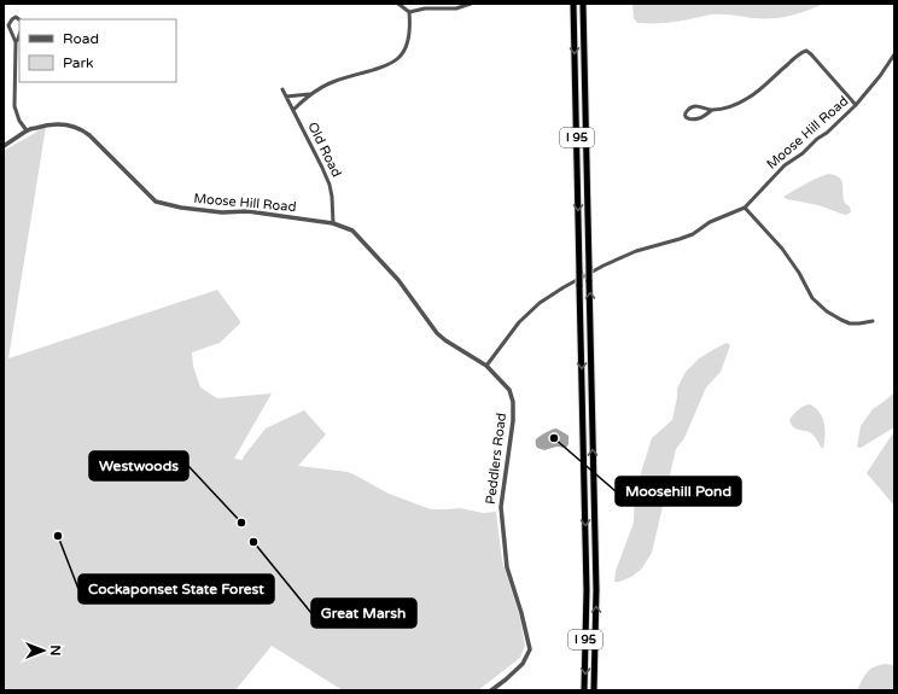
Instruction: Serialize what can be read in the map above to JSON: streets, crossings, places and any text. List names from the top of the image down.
{
  "streets": {
    "highway": ["I 95"],
    "street": ["Moose Hill Road", "Old Road", "Peddlers Road"]
  },
  "crossings": [
    ["Moose Hill Road", "Old Road"],
    ["Moose Hill Road", "Peddlers Road"]
  ],
  "places": [
    "Moosehill Pond",
    "Westwoods",
    "Cockaponset State Forest",
    "Great Marsh"
  ],
  "legend": ["Road", "Park"],
  "north": "right"
}
